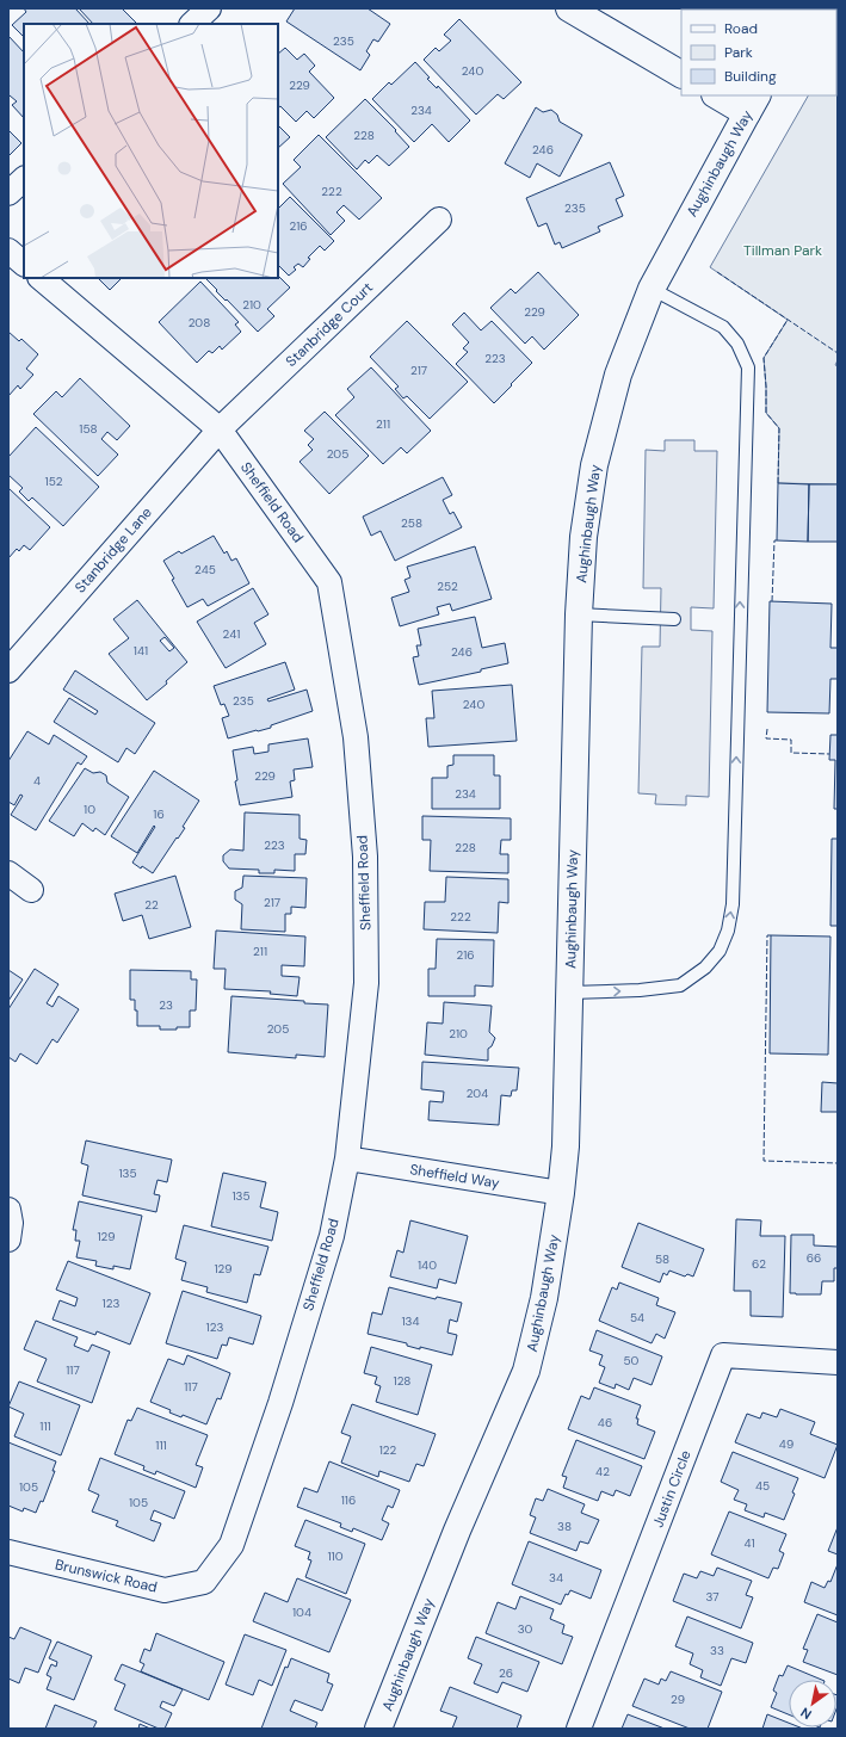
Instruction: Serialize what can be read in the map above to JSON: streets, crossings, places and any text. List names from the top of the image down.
{
  "streets": {
    "street": [
      "Aughinbaugh Way",
      "Stanbridge Court",
      "Sheffield Road",
      "Stanbridge Lane",
      "Sheffield Way",
      "Justin Circle",
      "Brunswick Road"
    ]
  },
  "crossings": [
    ["Aughinbaugh Way", "Sheffield Way"],
    ["Stanbridge Court", "Sheffield Road"],
    ["Stanbridge Court", "Stanbridge Lane"],
    ["Sheffield Road", "Stanbridge Lane"],
    ["Sheffield Road", "Sheffield Way"],
    ["Sheffield Road", "Brunswick Road"]
  ],
  "parks": ["Tillman Park"],
  "house_numbers": [
    "235",
    "240",
    "229",
    "234",
    "228",
    "246",
    "222",
    "235",
    "216",
    "210",
    "229",
    "208",
    "223",
    "217",
    "211",
    "158",
    "205",
    "152",
    "258",
    "245",
    "252",
    "241",
    "141",
    "246",
    "235",
    "240",
    "229",
    "4",
    "234",
    "10",
    "16",
    "223",
    "228",
    "217",
    "22",
    "222",
    "211",
    "216",
    "23",
    "205",
    "210",
    "204",
    "135",
    "135",
    "129",
    "66",
    "58",
    "62",
    "140",
    "129",
    "123",
    "54",
    "134",
    "123",
    "50",
    "117",
    "128",
    "117",
    "46",
    "111",
    "49",
    "111",
    "122",
    "42",
    "45",
    "105",
    "116",
    "105",
    "38",
    "41",
    "110",
    "34",
    "37",
    "104",
    "30",
    "33",
    "26",
    "29"
  ],
  "legend": ["Road", "Park", "Building"],
  "north": "bottom left"
}
